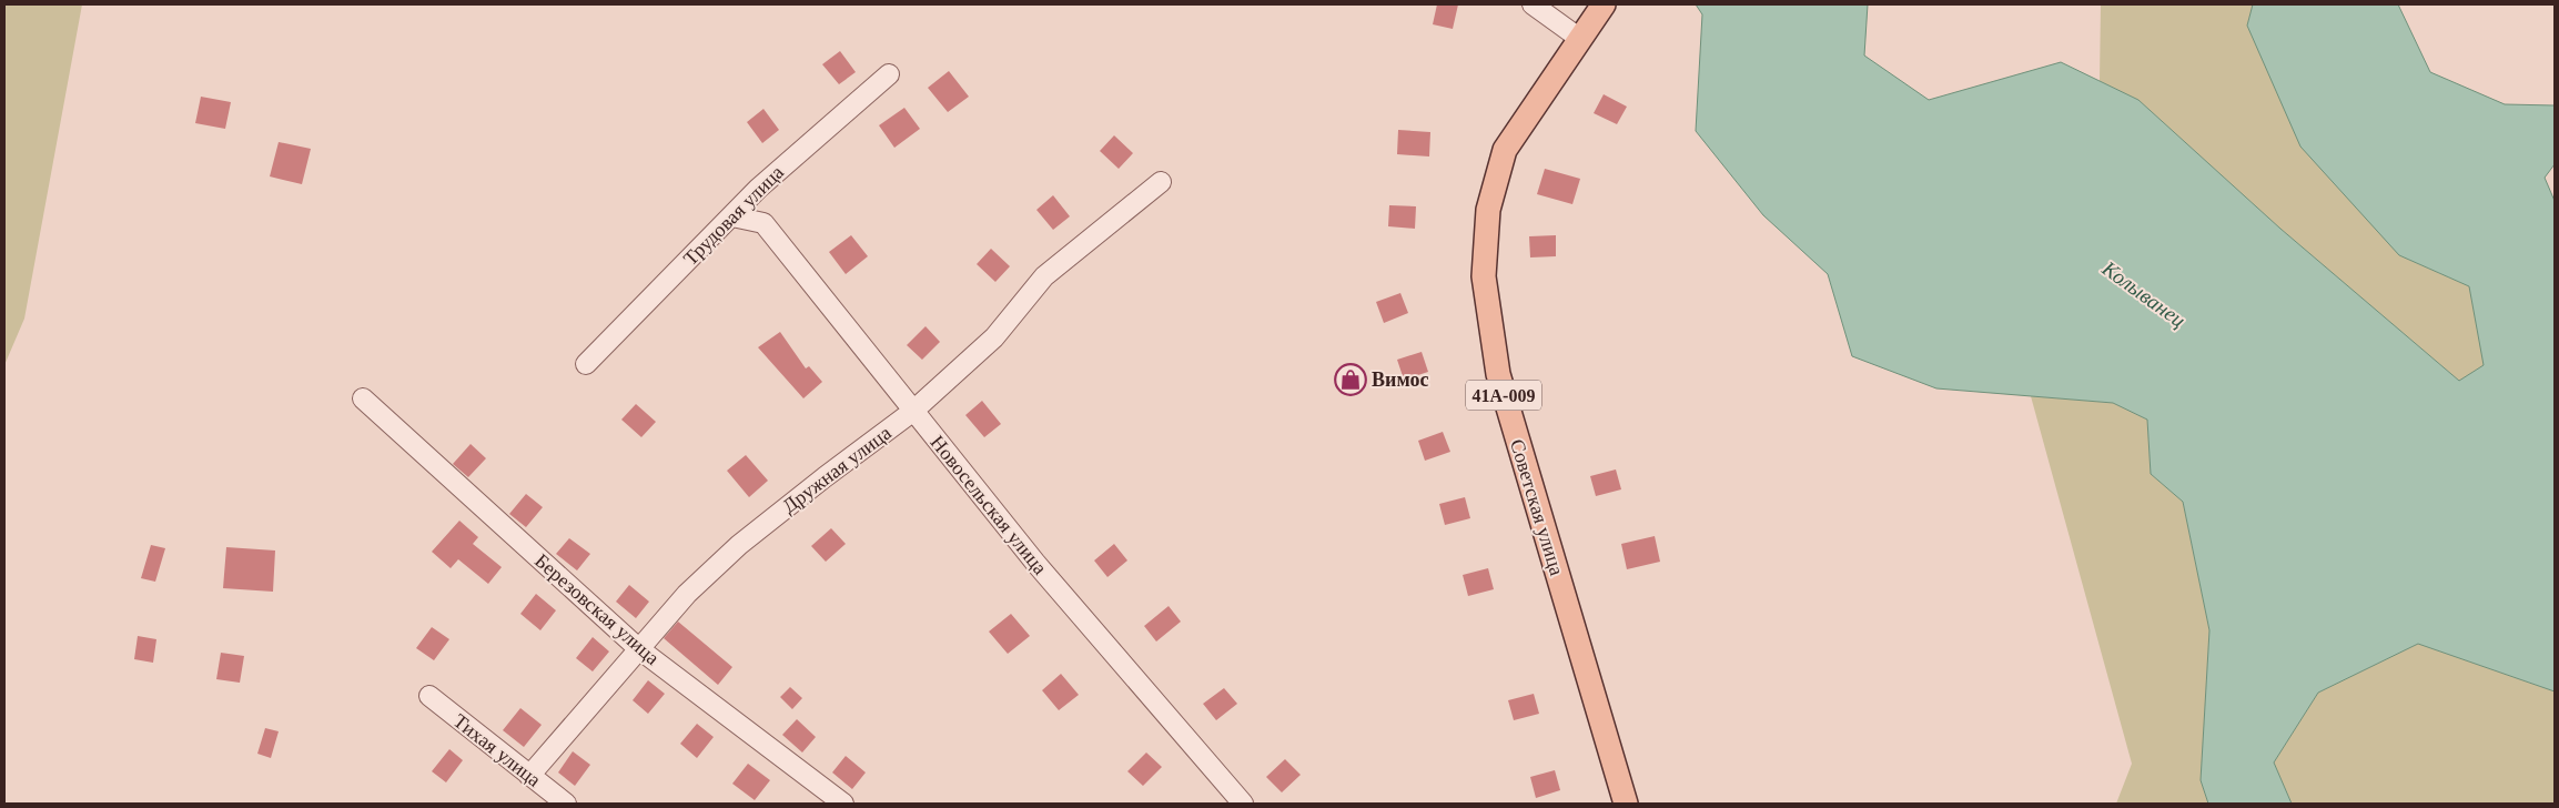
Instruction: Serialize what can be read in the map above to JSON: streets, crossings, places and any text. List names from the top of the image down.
{
  "streets": {
    "main road": ["41А-009", "Советская улица"],
    "street": [
      "Трудовая улица",
      "Дружная улица",
      "Новосельская улица",
      "Березовская улица",
      "Тихая улица"
    ]
  },
  "crossings": [
    ["Трудовая улица", "Новосельская улица"],
    ["Дружная улица", "Новосельская улица"],
    ["Дружная улица", "Березовская улица"],
    ["Дружная улица", "Тихая улица"]
  ],
  "water": ["Колыванец"],
  "places": {
    "shop": ["Вимос"]
  }
}
